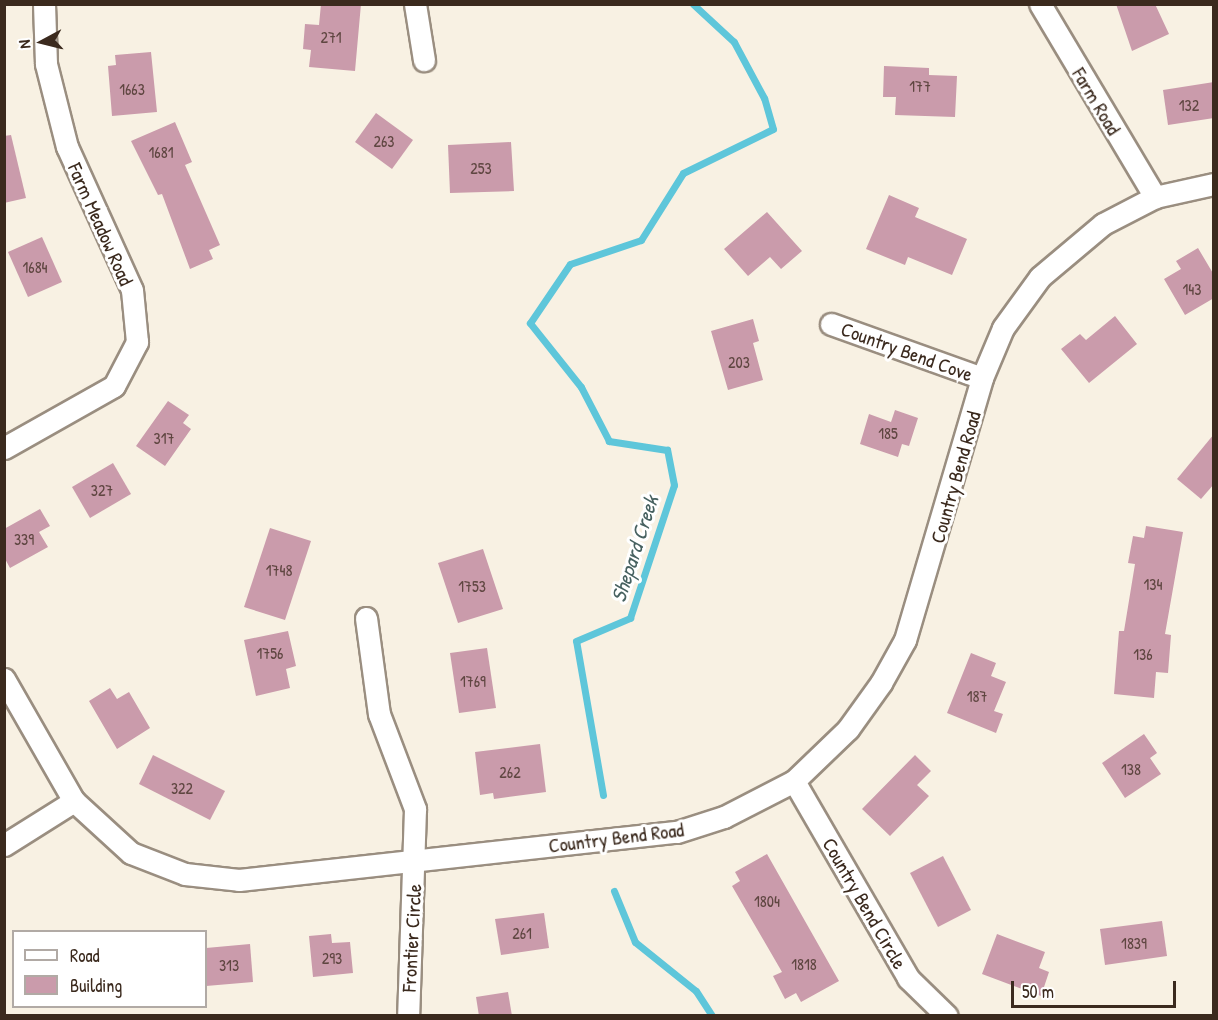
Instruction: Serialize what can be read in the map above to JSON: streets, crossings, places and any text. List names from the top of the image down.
{
  "streets": {
    "street": [
      "Farm Road",
      "Farm Meadow Road",
      "Country Bend Cove",
      "Country Bend Road",
      "Country Bend Circle",
      "Frontier Circle"
    ]
  },
  "crossings": [
    ["Farm Road", "Country Bend Road"],
    ["Country Bend Cove", "Country Bend Road"],
    ["Country Bend Road", "Country Bend Circle"],
    ["Country Bend Road", "Frontier Circle"]
  ],
  "water": ["Shepard Creek"],
  "house_numbers": [
    "271",
    "177",
    "1663",
    "132",
    "263",
    "1681",
    "253",
    "1684",
    "143",
    "203",
    "185",
    "317",
    "327",
    "339",
    "1748",
    "134",
    "1753",
    "1756",
    "136",
    "1769",
    "187",
    "138",
    "262",
    "322",
    "1804",
    "261",
    "1839",
    "293",
    "1818",
    "313"
  ],
  "legend": ["Road", "Building"],
  "scale_bar": "50 m",
  "north": "left"
}
